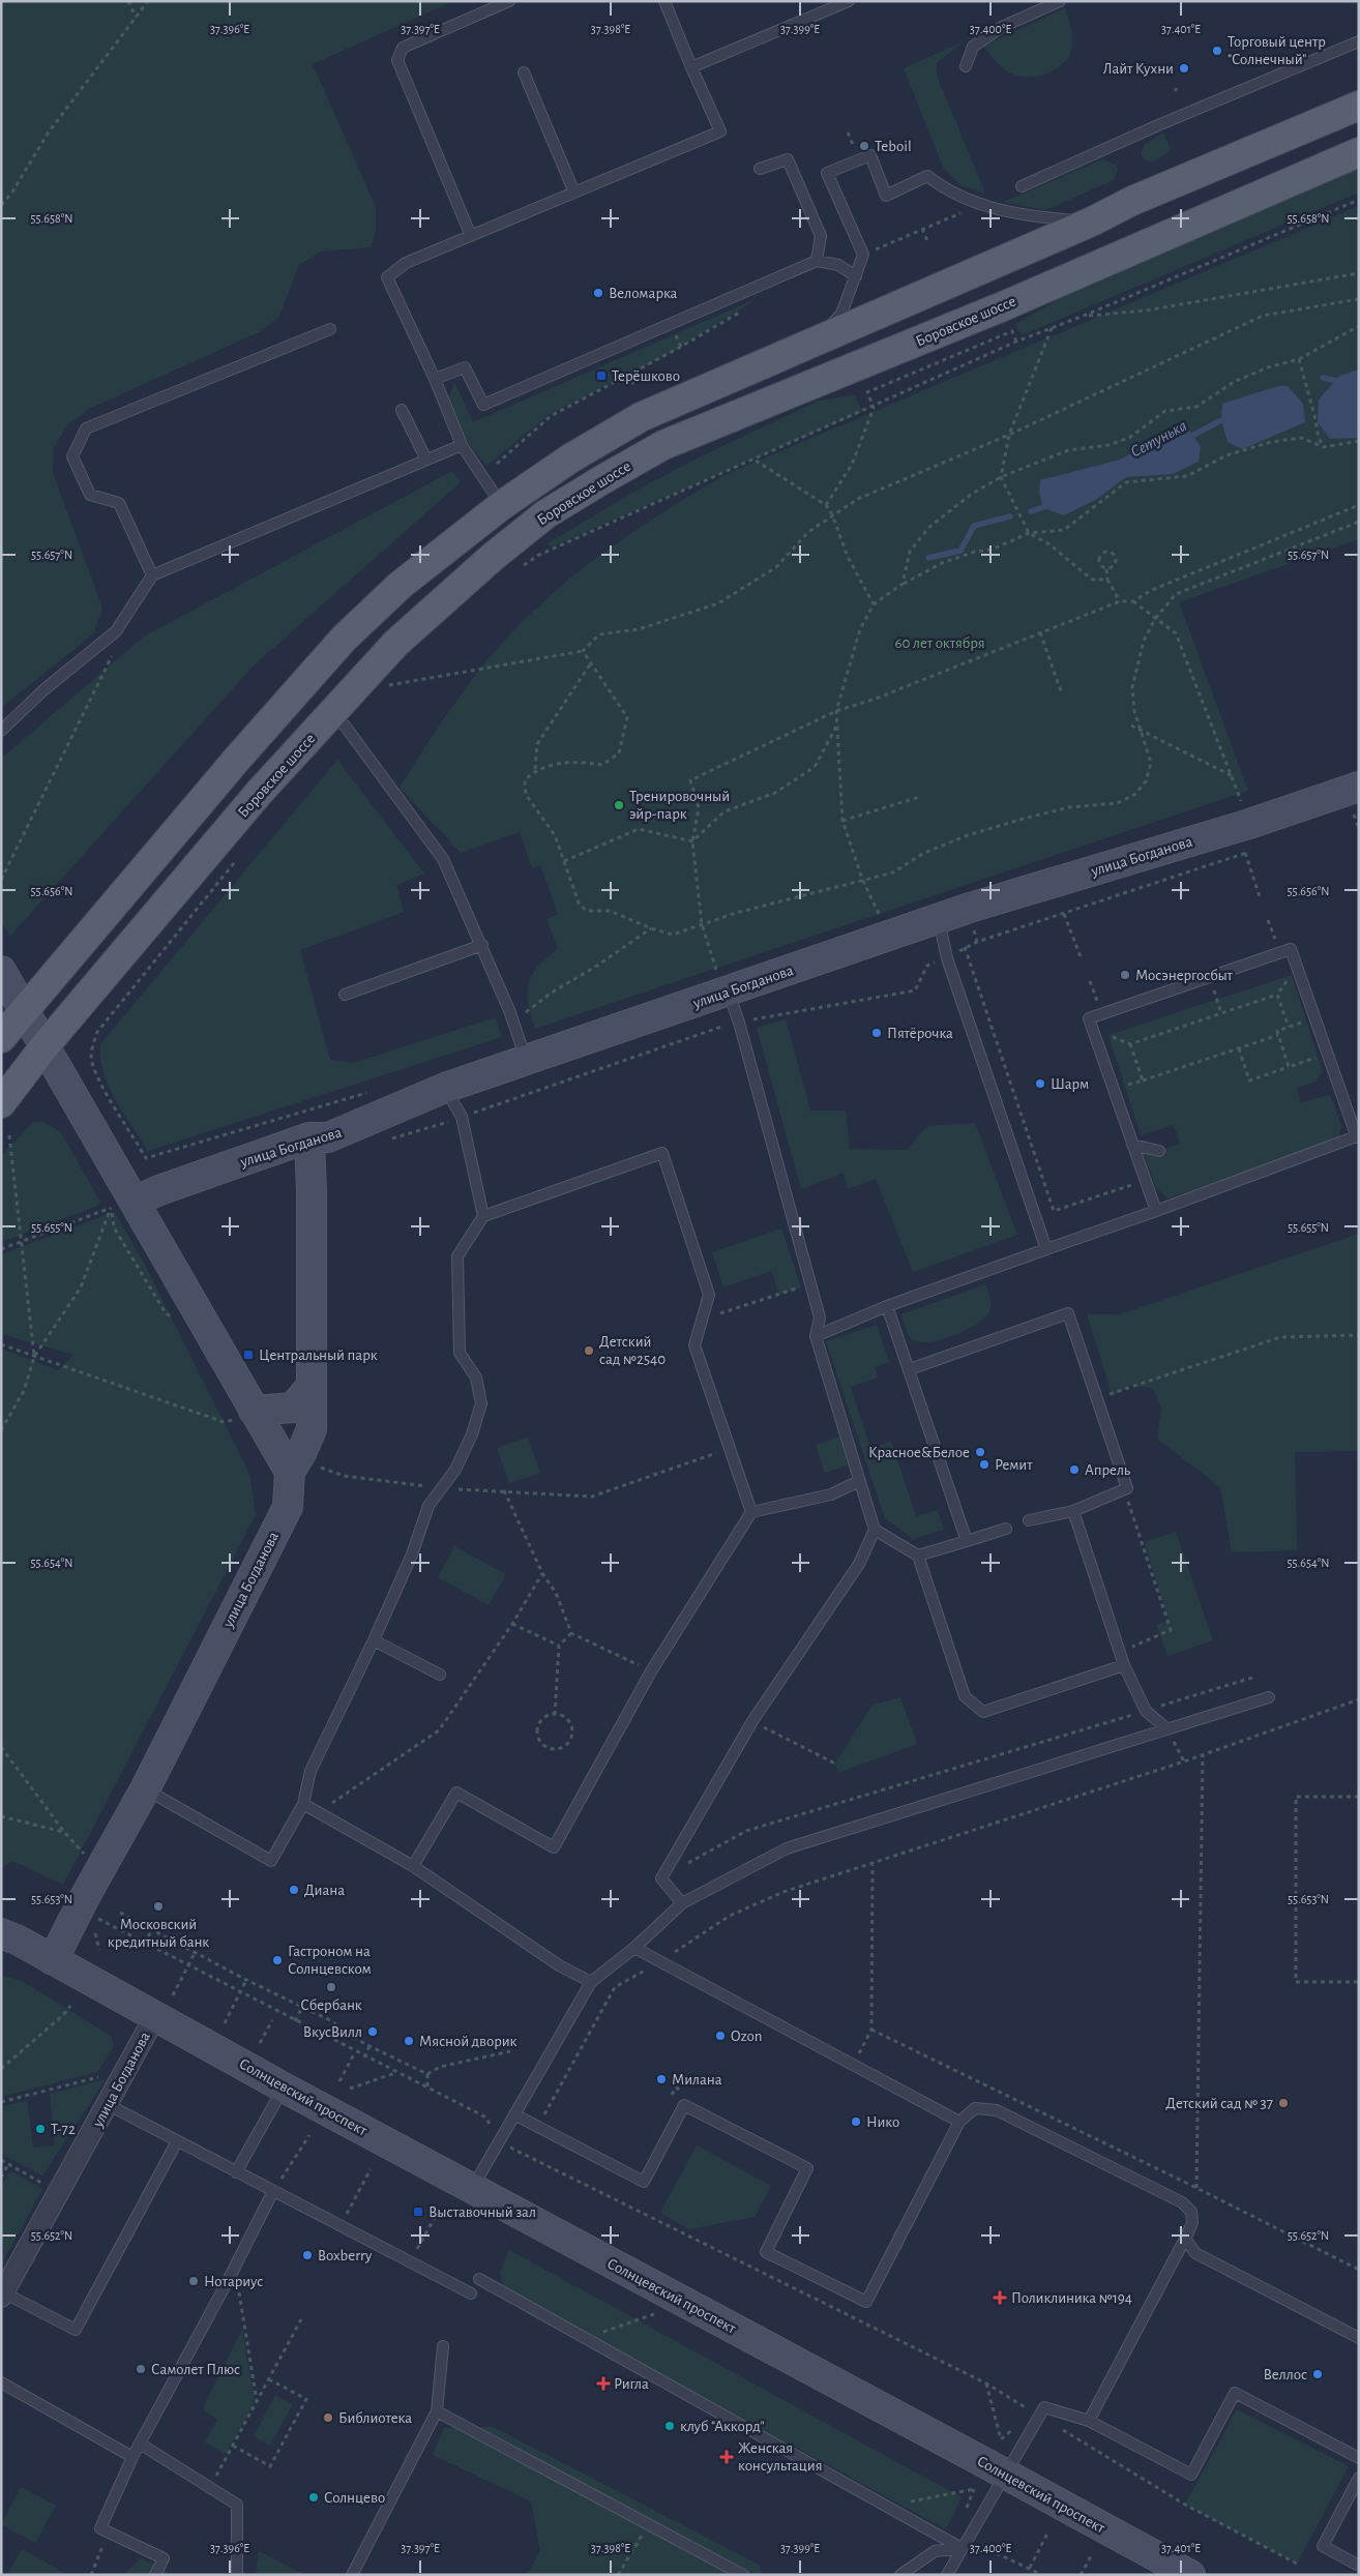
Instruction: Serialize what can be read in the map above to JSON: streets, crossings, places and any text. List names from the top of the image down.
{
  "streets": {
    "main road": ["Боровское шоссе"],
    "street": ["улица Богданова", "Солнцевский проспект"]
  },
  "crossings": [
    ["улица Богданова", "Солнцевский проспект"]
  ],
  "water": ["Сетунька"],
  "parks": ["60 лет октября"],
  "places": {
    "other": [
      "Торговый центр \"Солнечный\"",
      "Лайт Кухни",
      "Teboil",
      "Веломарка",
      "Тренировочный эйр-парк",
      "Мосэнергосбыт",
      "Пятёрочка",
      "Шарм",
      "Детский сад №2540",
      "Красное&Белое",
      "Ремит",
      "Апрель",
      "Диана",
      "Московский кредитный банк",
      "Гастроном на Солнцевском",
      "Сбербанк",
      "ВкусВилл",
      "Ozon",
      "Мясной дворик",
      "Милана",
      "Детский сад № 37",
      "Нико",
      "Т-72",
      "Boxberry",
      "Нотариус",
      "Самолет Плюс",
      "Веллос",
      "Библиотека",
      "клуб \"Аккорд\"",
      "Солнцево"
    ],
    "transit": ["Терёшково", "Центральный парк", "Выставочный зал"],
    "health": ["Поликлиника №194", "Ригла", "Женская консультация"]
  },
  "coordinates": [
    "37.396°E",
    "37.397°E",
    "37.398°E",
    "37.399°E",
    "37.400°E",
    "37.401°E",
    "55.658°N",
    "55.657°N",
    "55.656°N",
    "55.655°N",
    "55.654°N",
    "55.653°N",
    "55.652°N"
  ]
}
